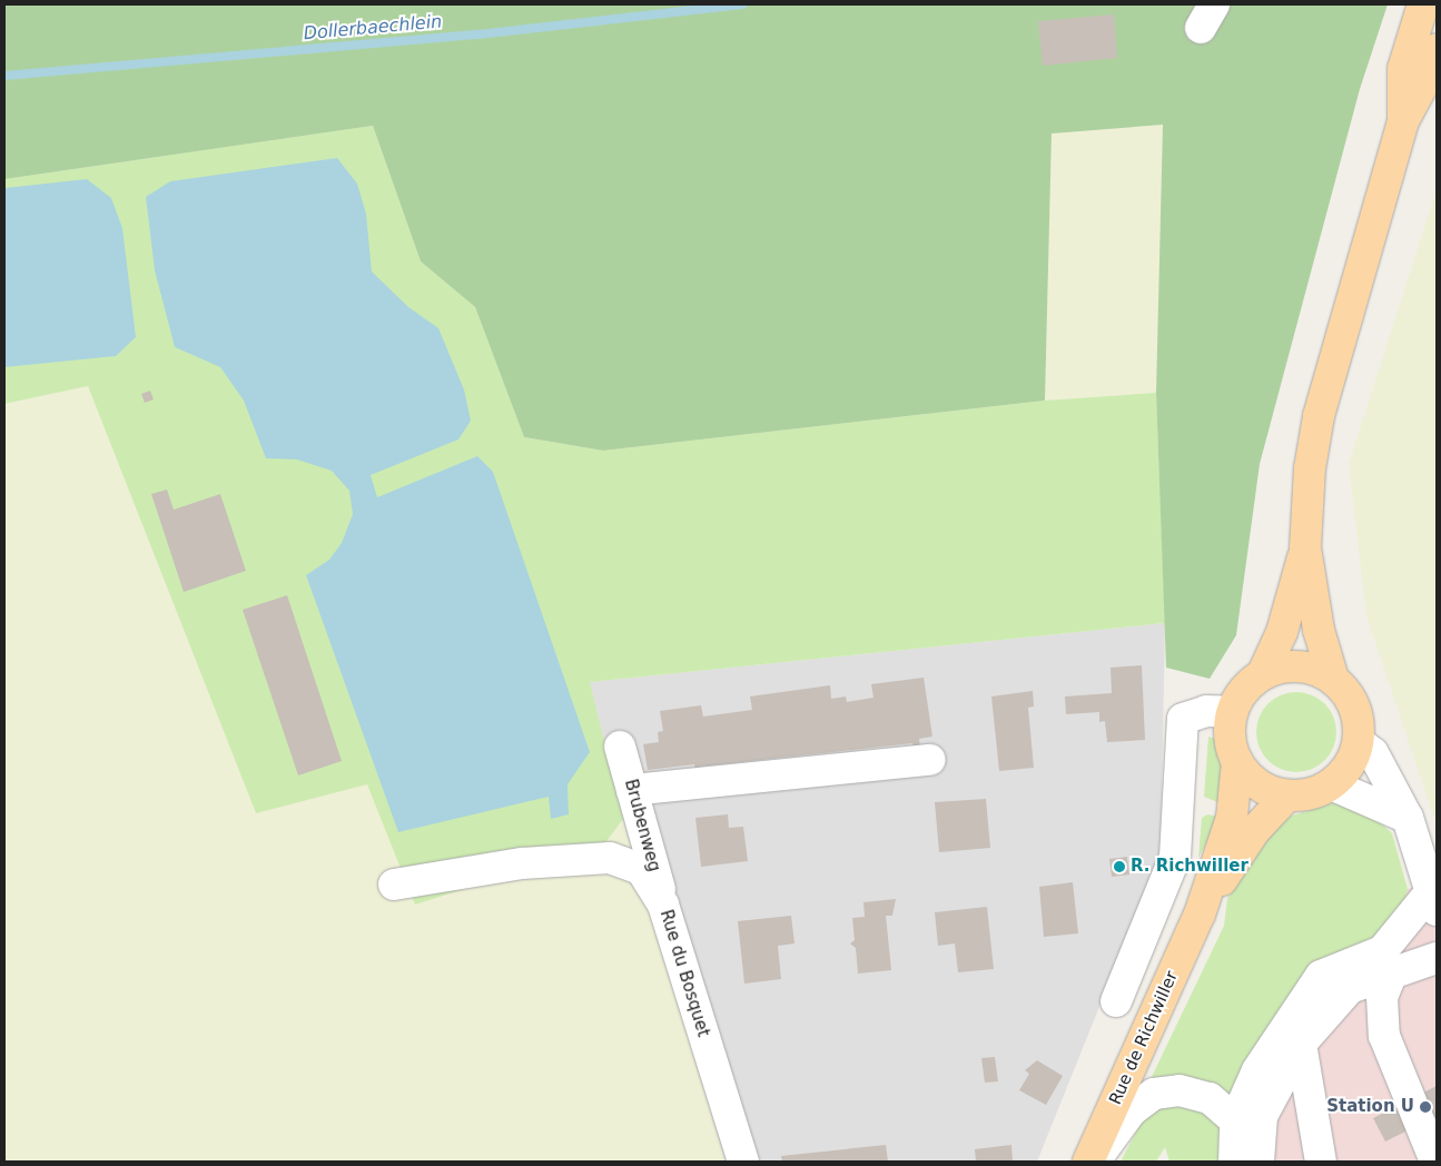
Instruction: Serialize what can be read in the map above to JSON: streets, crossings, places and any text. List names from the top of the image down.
{
  "streets": {
    "main road": ["Rue de Richwiller"],
    "street": ["Brubenweg", "Rue du Bosquet"]
  },
  "crossings": [
    ["Brubenweg", "Rue du Bosquet"]
  ],
  "water": ["Dollerbaechlein"],
  "places": ["R. Richwiller", "Station U"]
}
